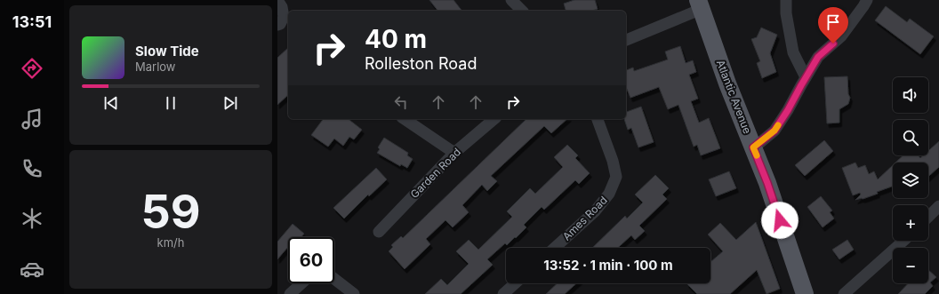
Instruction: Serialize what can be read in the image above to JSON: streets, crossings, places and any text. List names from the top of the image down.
{
  "streets": {
    "main road": ["Atlantic Avenue"],
    "street": ["Garden Road", "Ames Road"]
  },
  "page": {
    "tabs": "13:51",
    "turn": ["40 m", "Rolleston Road"],
    "song": ["Slow Tide", "Marlow"],
    "map_buttons": ["+", "−"],
    "tile": ["59", "km/h"],
    "limit": "60",
    "trip": "13:52 · 1 min · 100 m"
  }
}
